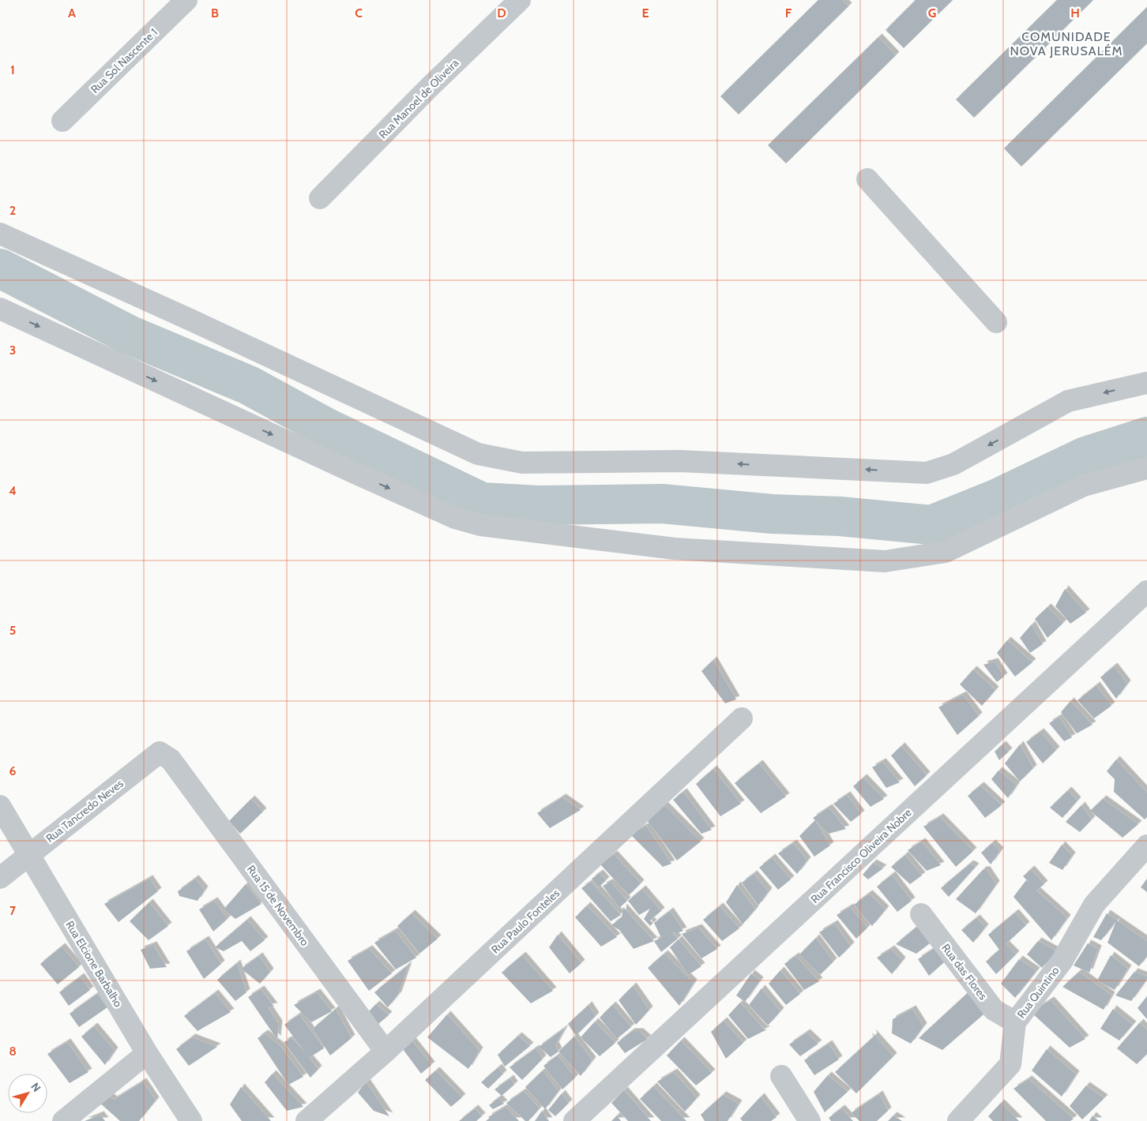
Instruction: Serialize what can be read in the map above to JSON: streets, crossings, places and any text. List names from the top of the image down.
{
  "streets": {
    "street": [
      "Rua Sol Nascente 1",
      "Rua Manoel de Oliveira",
      "Rua Tancredo Neves",
      "Rua Francisco Oliveira Nobre",
      "Rua 15 de Novembro",
      "Rua Paulo Fonteles",
      "Rua Elcione Barbalho",
      "Rua das Flores",
      "Rua Quintino"
    ]
  },
  "crossings": [
    ["Rua Tancredo Neves", "Rua 15 de Novembro"],
    ["Rua Tancredo Neves", "Rua Elcione Barbalho"],
    ["Rua 15 de Novembro", "Rua Paulo Fonteles"],
    ["Rua das Flores", "Rua Quintino"]
  ],
  "districts": ["COMUNIDADE NOVA JERUSALÉM"],
  "north": "top right",
  "grid": {
    "columns": [
      "A",
      "B",
      "C",
      "D",
      "E",
      "F",
      "G",
      "H"
    ],
    "rows": [
      "1",
      "2",
      "3",
      "4",
      "5",
      "6",
      "7",
      "8"
    ]
  }
}
